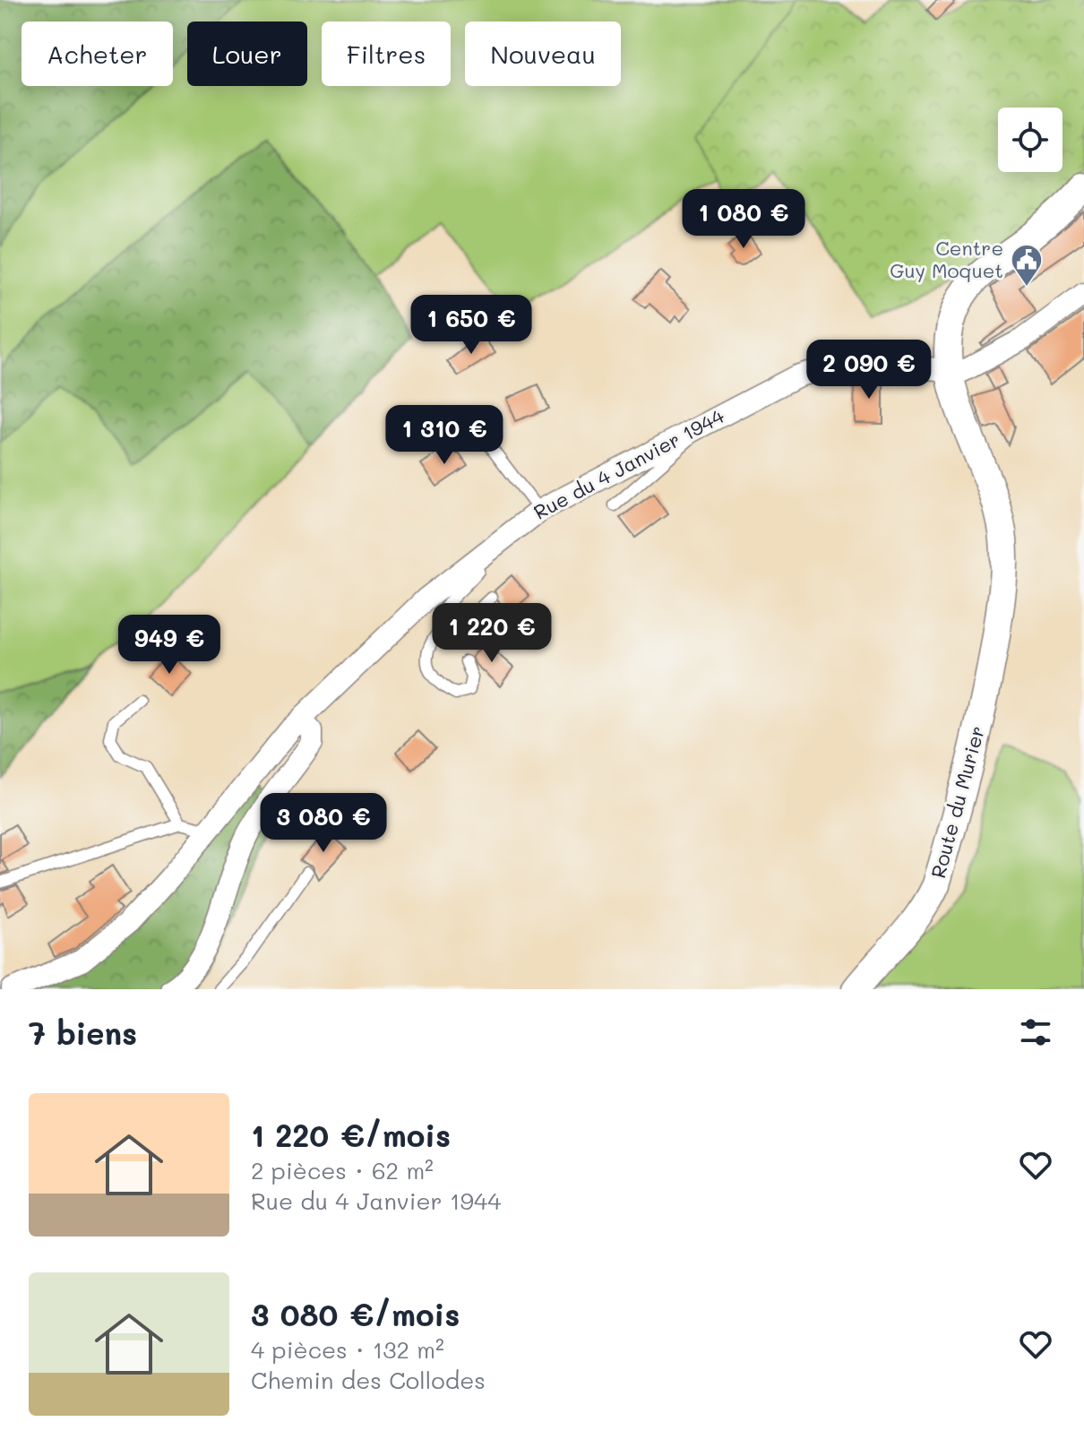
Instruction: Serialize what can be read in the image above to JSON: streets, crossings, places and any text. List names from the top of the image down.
{
  "streets": {
    "street": ["Rue du 4 Janvier 1944", "Route du Murier"]
  },
  "crossings": [
    ["Rue du 4 Janvier 1944", "Route du Murier"]
  ],
  "places": {
    "public building": ["Centre Guy Moquet"]
  },
  "page": {
    "chip": [
      "Acheter",
      "Louer",
      "Filtres",
      "Nouveau"
    ],
    "price": [
      "1 080 €",
      "1 650 €",
      "2 090 €",
      "1 310 €",
      "1 220 €",
      "949 €",
      "3 080 €"
    ],
    "heading": "7 biens",
    "list": [
      {
        "name": "1 220 €/mois",
        "note": "2 pièces · 62 m² · Rue du 4 Janvier 1944"
      },
      {
        "name": "3 080 €/mois",
        "note": "4 pièces · 132 m² · Chemin des Collodes"
      }
    ]
  }
}
